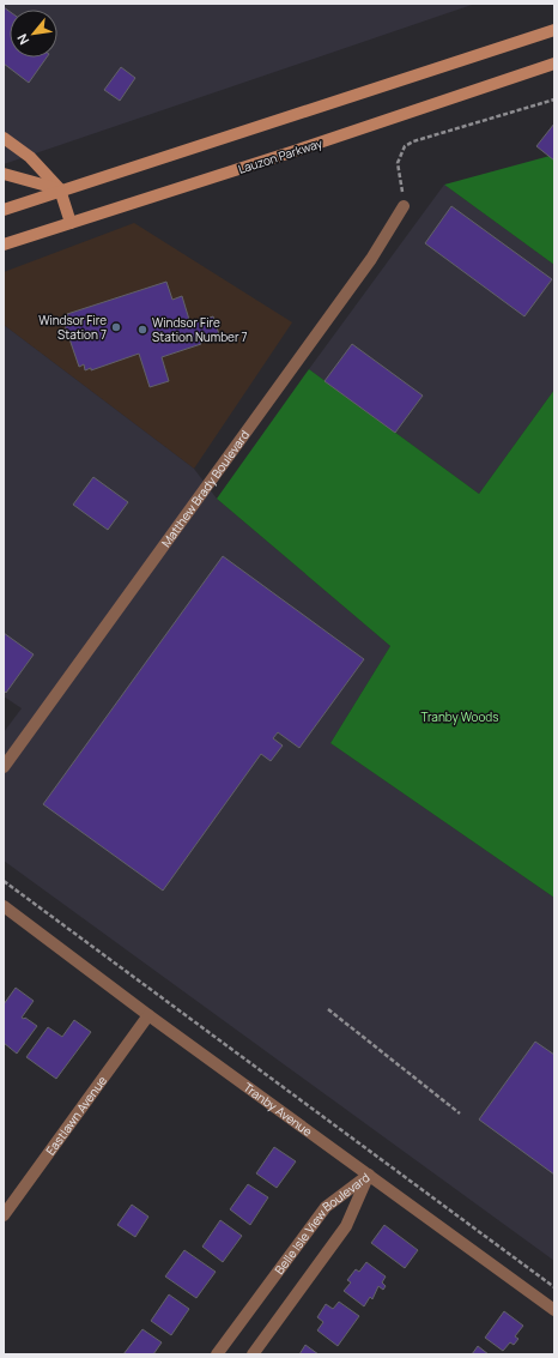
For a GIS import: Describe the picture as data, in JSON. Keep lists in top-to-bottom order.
{
  "streets": {
    "main road": ["Lauzon Parkway"],
    "street": [
      "Matthew Brady Boulevard",
      "Tranby Avenue",
      "Eastlawn Avenue",
      "Belle Isle View Boulevard"
    ]
  },
  "crossings": [
    ["Tranby Avenue", "Eastlawn Avenue"],
    ["Tranby Avenue", "Belle Isle View Boulevard"]
  ],
  "parks": ["Tranby Woods"],
  "places": ["Windsor Fire Station 7", "Windsor Fire Station Number 7"],
  "north": "bottom left"
}
